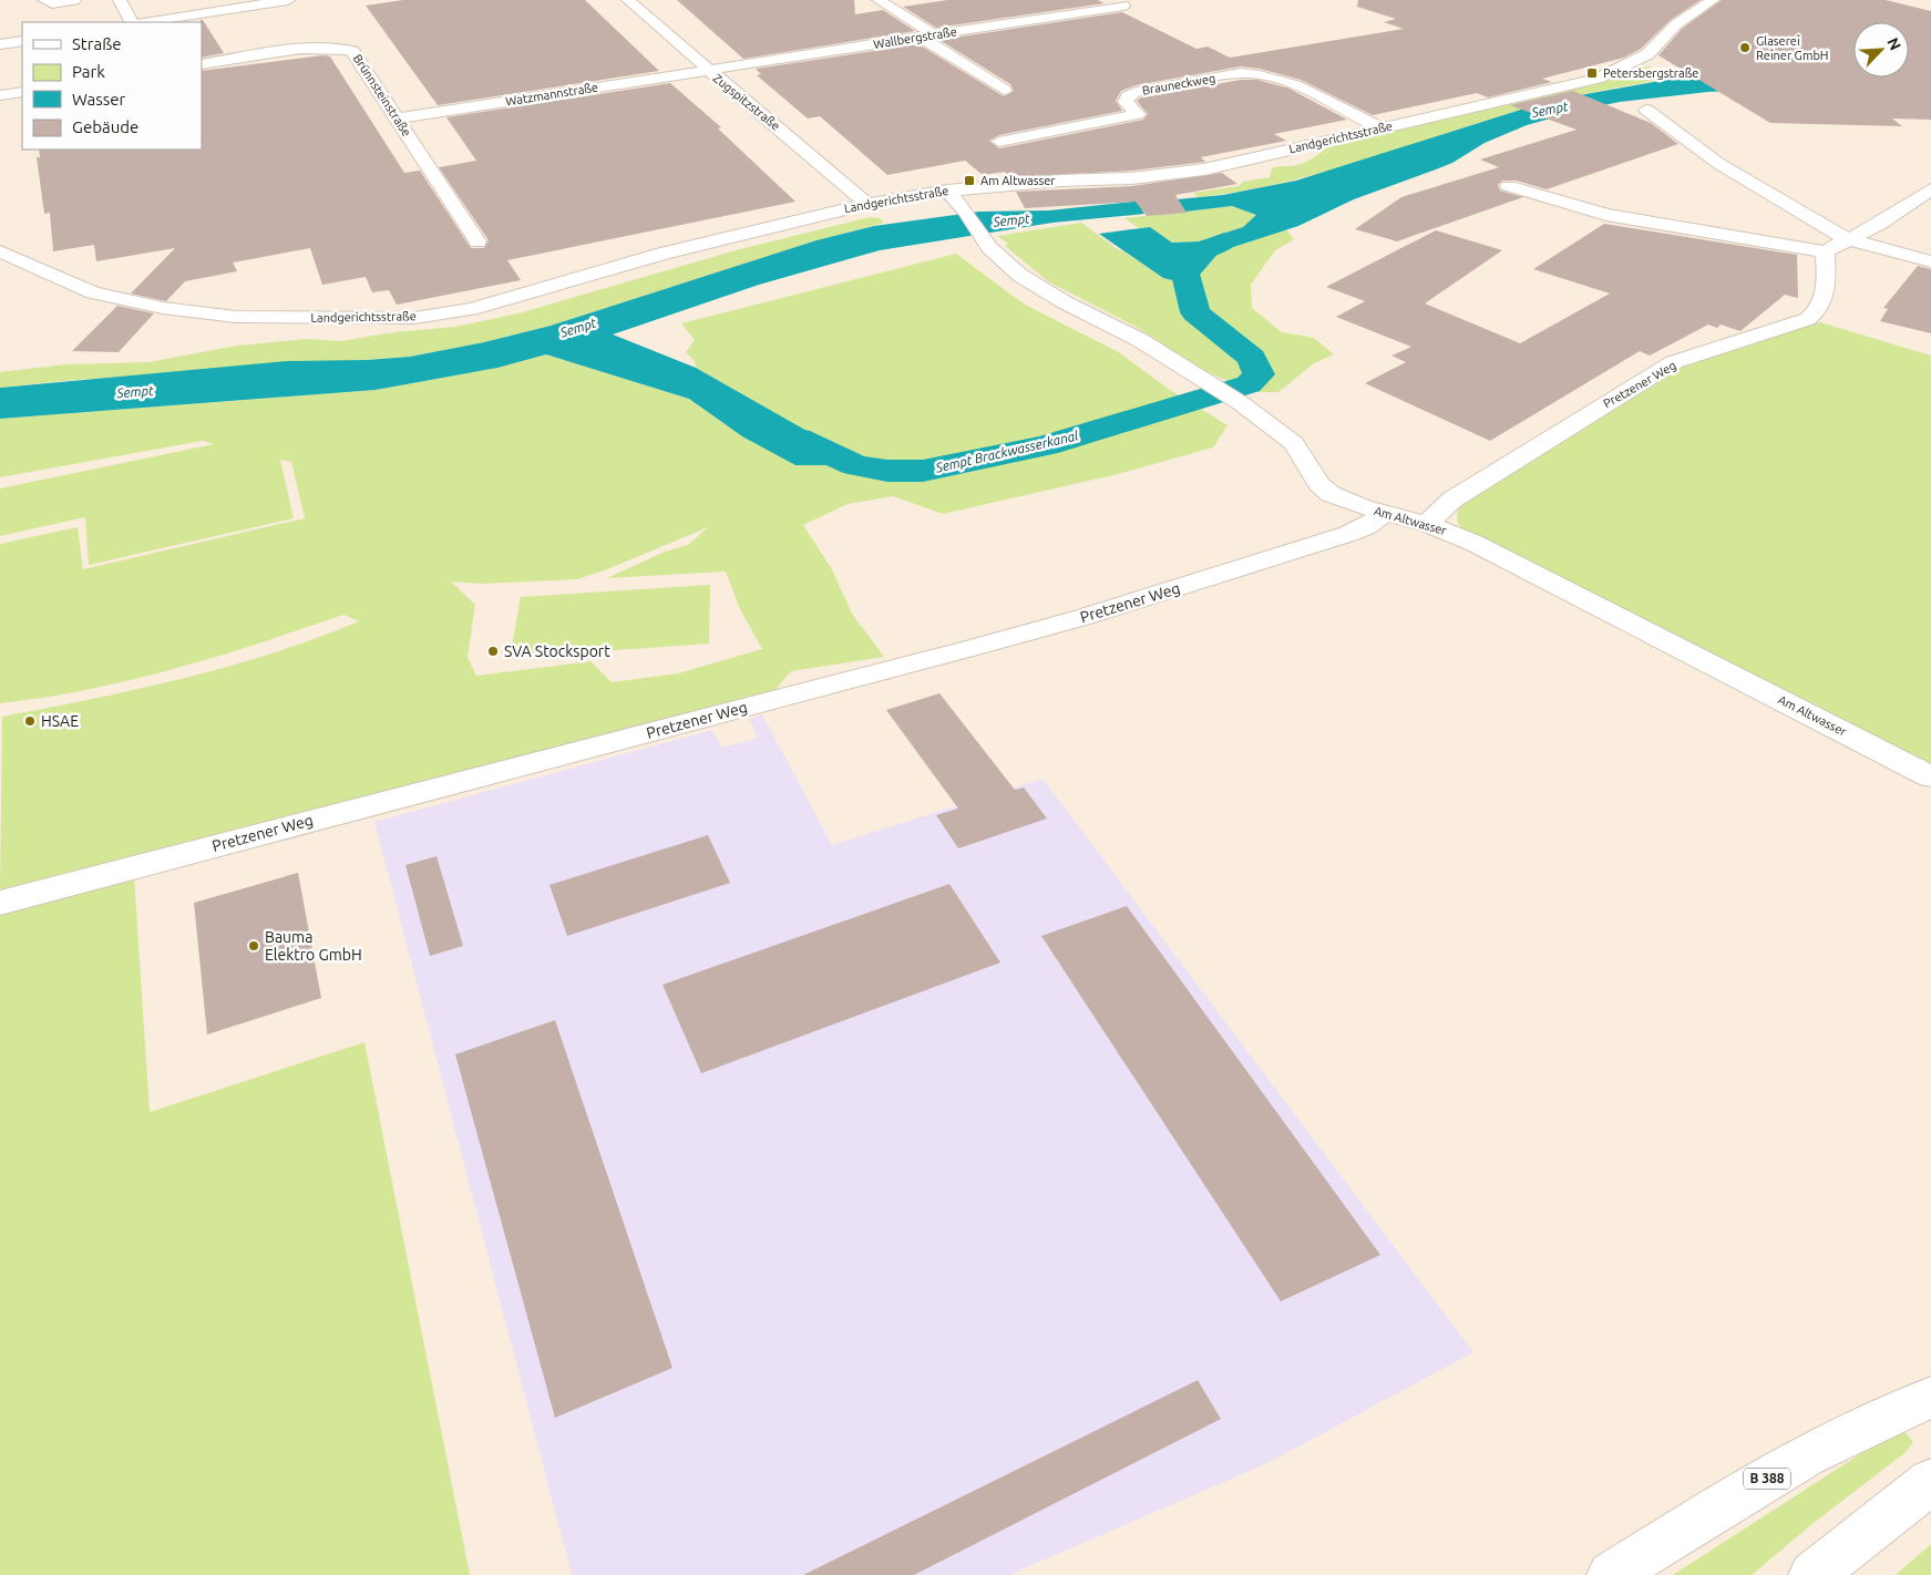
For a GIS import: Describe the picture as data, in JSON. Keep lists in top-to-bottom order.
{
  "streets": {
    "street": [
      "Wallbergstraße",
      "Brauneckweg",
      "Watzmannstraße",
      "Brünnsteinstraße",
      "Zugspitzstraße",
      "Landgerichtsstraße",
      "Pretzener Weg",
      "Am Altwasser",
      "B 388"
    ]
  },
  "crossings": [
    ["Wallbergstraße", "Watzmannstraße"],
    ["Wallbergstraße", "Zugspitzstraße"],
    ["Brauneckweg", "Landgerichtsstraße"],
    ["Watzmannstraße", "Brünnsteinstraße"],
    ["Watzmannstraße", "Zugspitzstraße"],
    ["Zugspitzstraße", "Landgerichtsstraße"],
    ["Landgerichtsstraße", "Am Altwasser"],
    ["Pretzener Weg", "Am Altwasser"]
  ],
  "water": ["Sempt", "Sempt Brackwasserkanal"],
  "places": {
    "other": [
      "Glaserei Reiner GmbH",
      "SVA Stocksport",
      "HSAE",
      "Bauma Elektro GmbH"
    ],
    "transit": ["Petersbergstraße", "Am Altwasser"]
  },
  "legend": [
    "Straße",
    "Park",
    "Wasser",
    "Gebäude"
  ],
  "north": "top right"
}
